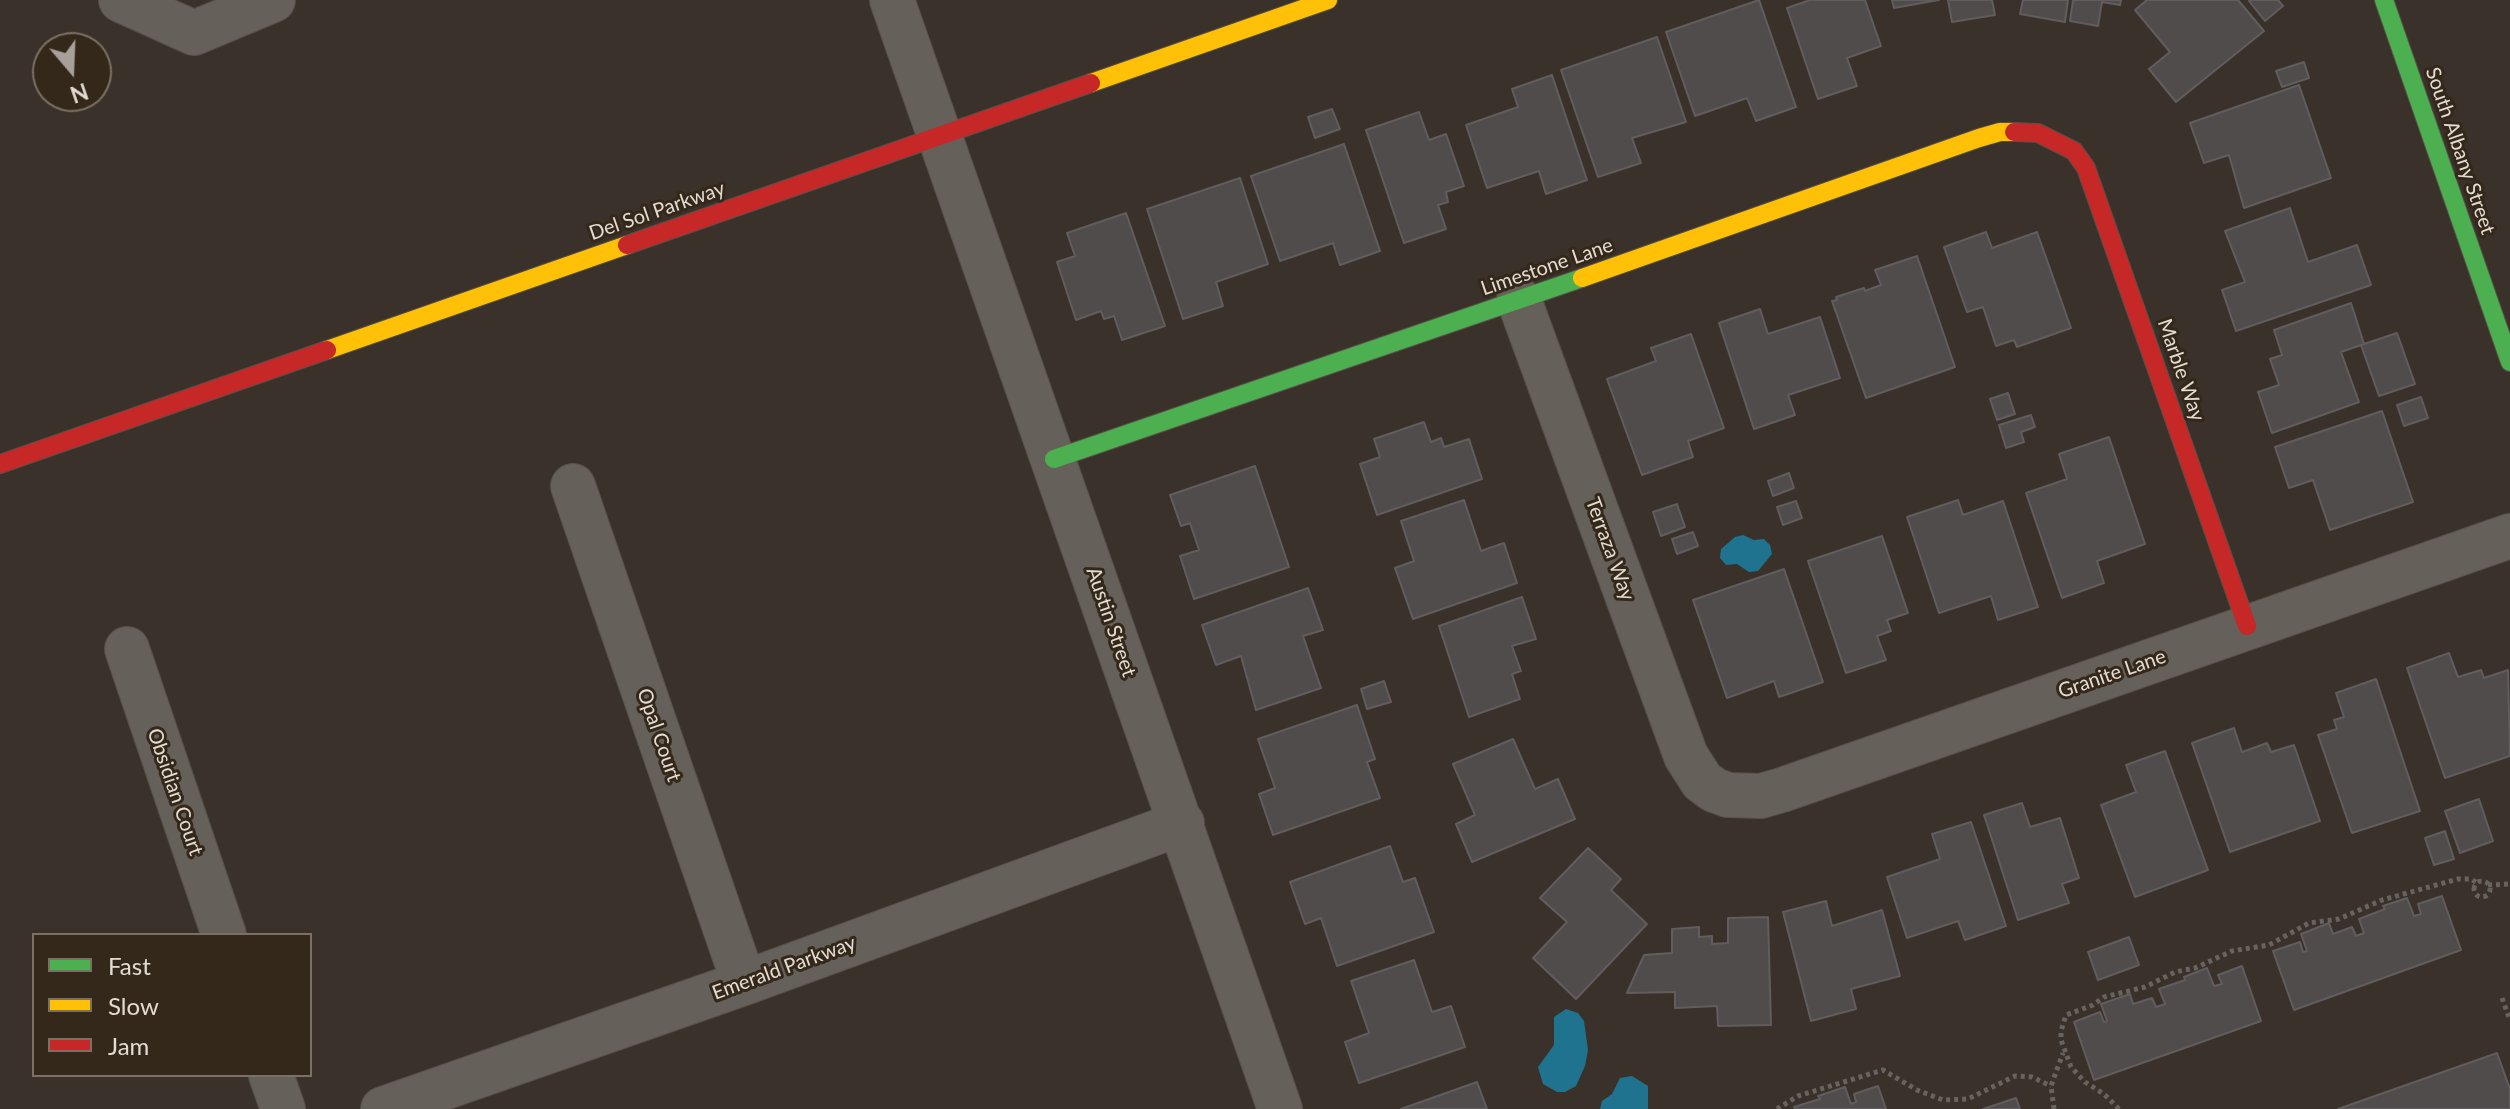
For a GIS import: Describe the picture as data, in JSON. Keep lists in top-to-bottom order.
{
  "streets": {
    "street": [
      "South Albany Street",
      "Del Sol Parkway",
      "Limestone Lane",
      "Marble Way",
      "Terraza Way",
      "Austin Street",
      "Granite Lane",
      "Opal Court",
      "Obsidian Court",
      "Emerald Parkway"
    ]
  },
  "crossings": [
    ["Del Sol Parkway", "Austin Street"],
    ["Limestone Lane", "Marble Way"],
    ["Limestone Lane", "Terraza Way"],
    ["Limestone Lane", "Austin Street"],
    ["Marble Way", "Granite Lane"],
    ["Terraza Way", "Granite Lane"],
    ["Austin Street", "Emerald Parkway"],
    ["Opal Court", "Emerald Parkway"]
  ],
  "legend": ["Fast", "Slow", "Jam"],
  "north": "bottom"
}
